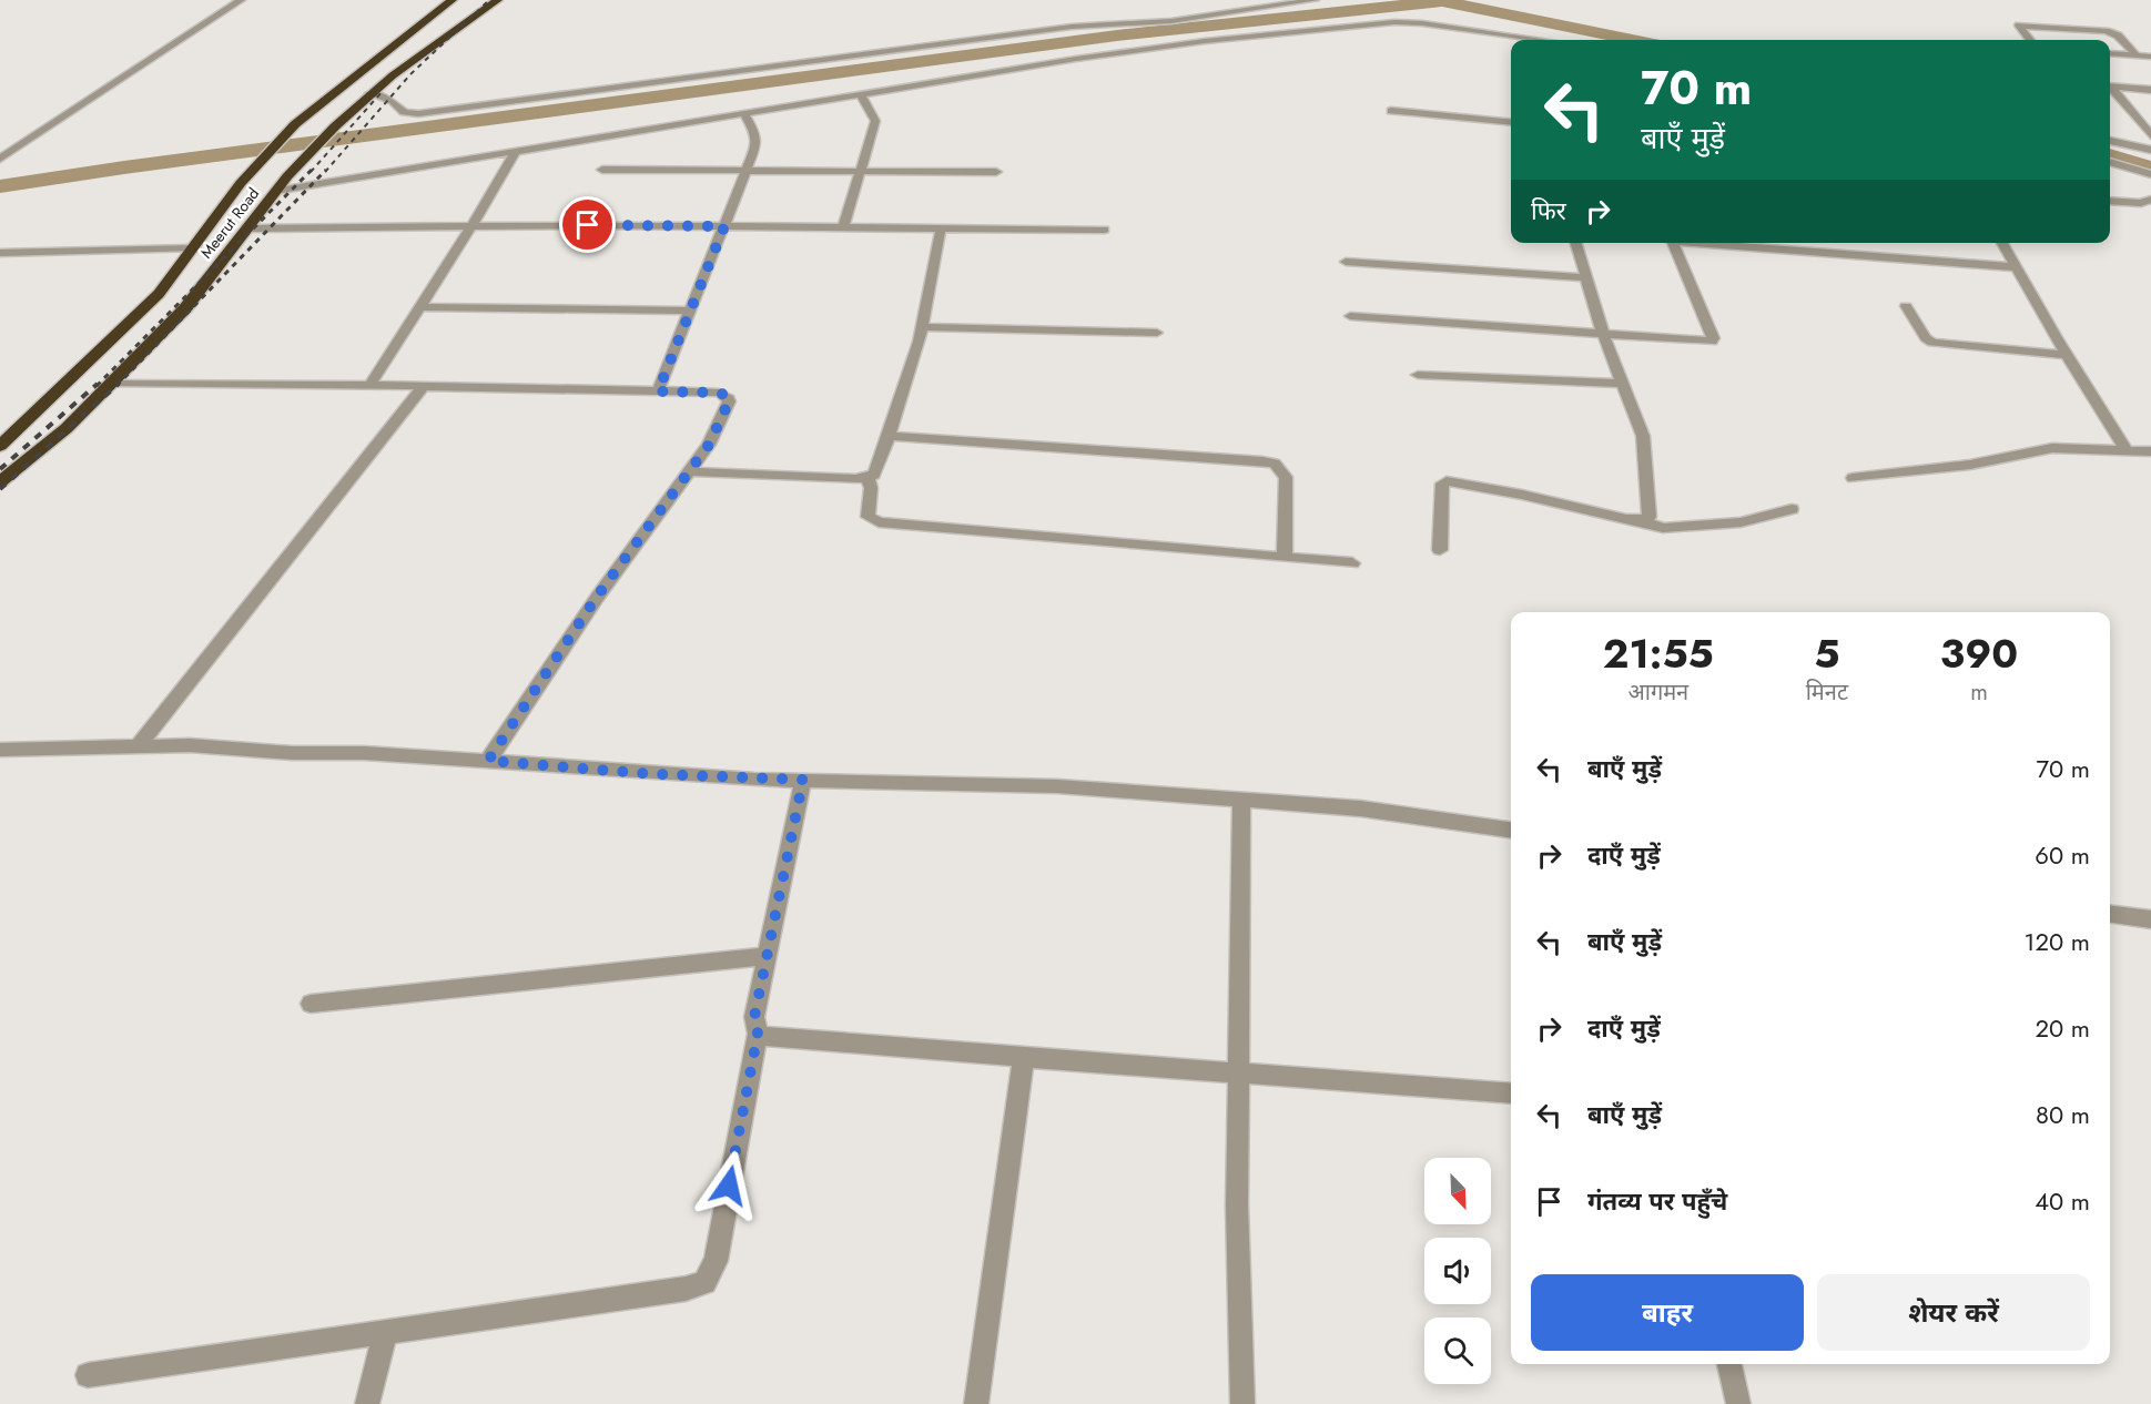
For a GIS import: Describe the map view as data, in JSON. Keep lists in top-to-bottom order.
{
  "streets": {
    "highway": ["Meerut Road"]
  },
  "north": "bottom right",
  "page": {
    "turn": ["70 m", "बाएँ मुड़ें"],
    "then": "फिर",
    "eta": [
      "21:55",
      "आगमन",
      "5",
      "मिनट",
      "390",
      "m"
    ],
    "list": [
      {
        "name": "बाएँ मुड़ें",
        "value": "70 m"
      },
      {
        "name": "दाएँ मुड़ें",
        "value": "60 m"
      },
      {
        "name": "बाएँ मुड़ें",
        "value": "120 m"
      },
      {
        "name": "दाएँ मुड़ें",
        "value": "20 m"
      },
      {
        "name": "बाएँ मुड़ें",
        "value": "80 m"
      },
      {
        "name": "गंतव्य पर पहुँचे",
        "value": "40 m"
      }
    ],
    "buttons": ["बाहर", "शेयर करें"]
  }
}
